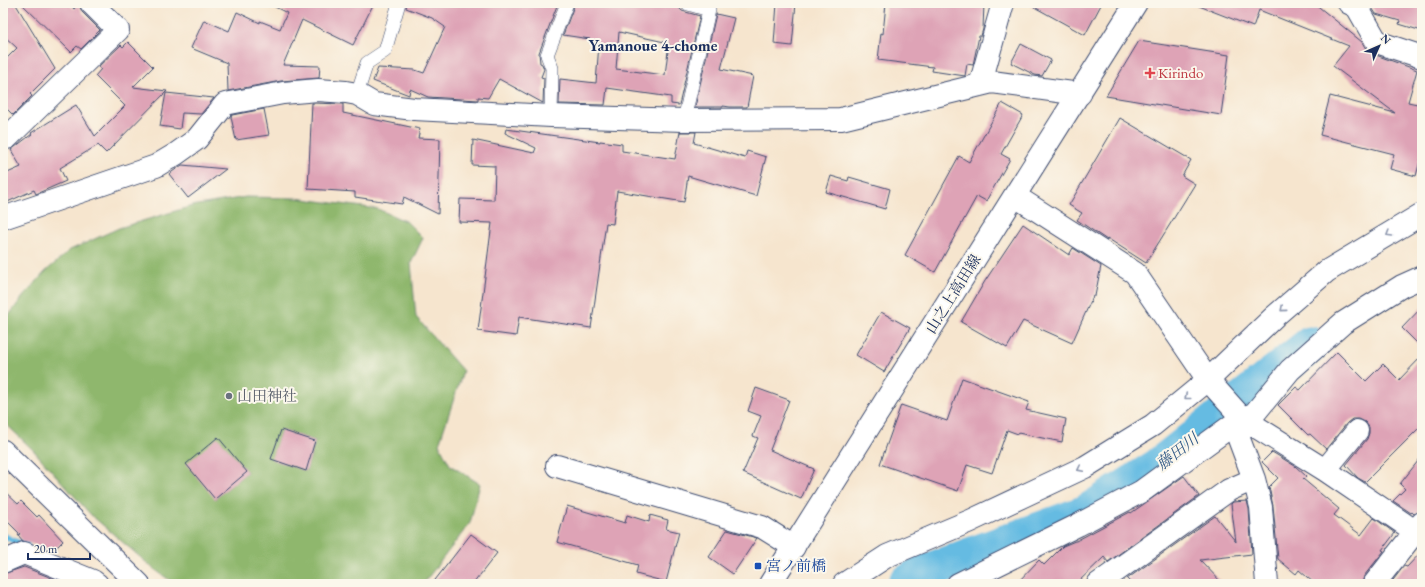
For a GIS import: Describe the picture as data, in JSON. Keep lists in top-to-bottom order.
{
  "streets": {
    "street": ["山之上高田線"]
  },
  "districts": ["Yamanoue 4-chome"],
  "water": ["藤田川"],
  "places": {
    "health": ["Kirindo"],
    "other": ["山田神社"],
    "transit": ["宮ノ前橋"]
  },
  "scale_bar": "20 m",
  "north": "top right"
}
